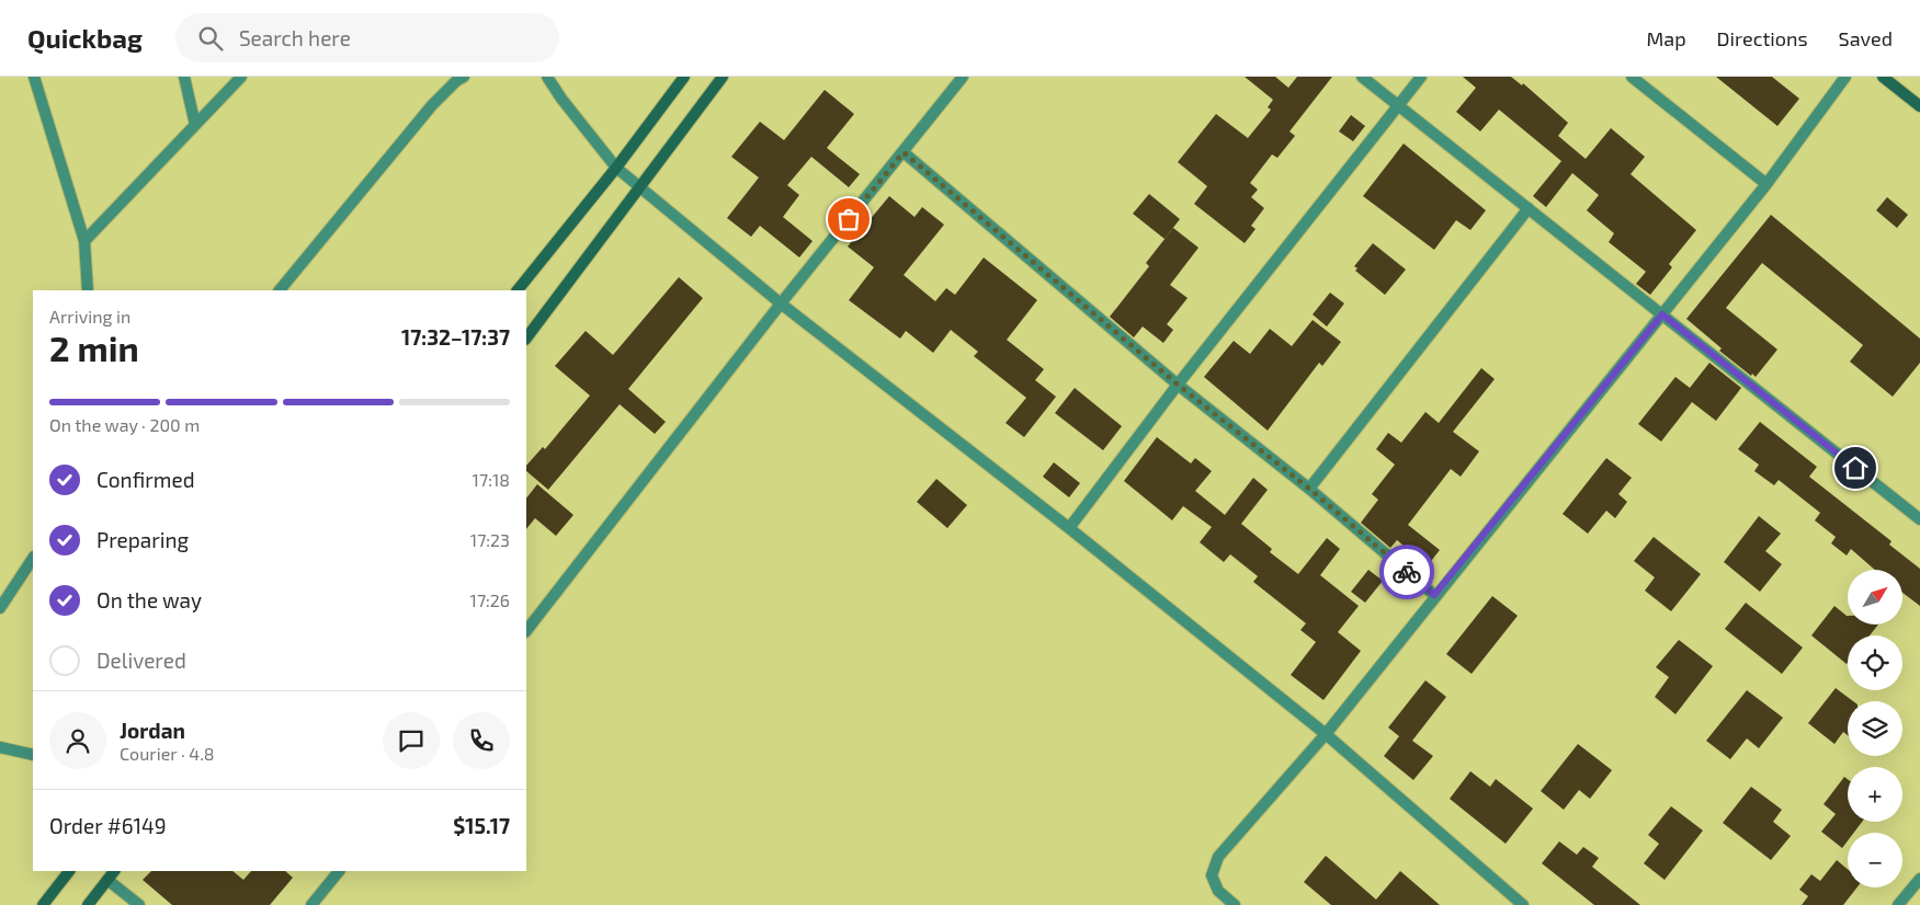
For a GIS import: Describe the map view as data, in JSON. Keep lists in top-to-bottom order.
{
  "north": "top right",
  "page": {
    "header": "Quickbag",
    "search": "Search here",
    "nav": ["Map", "Directions", "Saved"],
    "heading": ["2 min", "Arriving in", "17:32–17:37"],
    "panel": [
      "Jordan",
      "Courier · 4.8",
      "Order #6149",
      "$15.17"
    ],
    "bar": "On the way · 200 m",
    "list": [
      ["Confirmed", "17:18"],
      ["Preparing", "17:23"],
      ["On the way", "17:26"],
      "Delivered"
    ],
    "map_buttons": ["+", "−"]
  }
}
